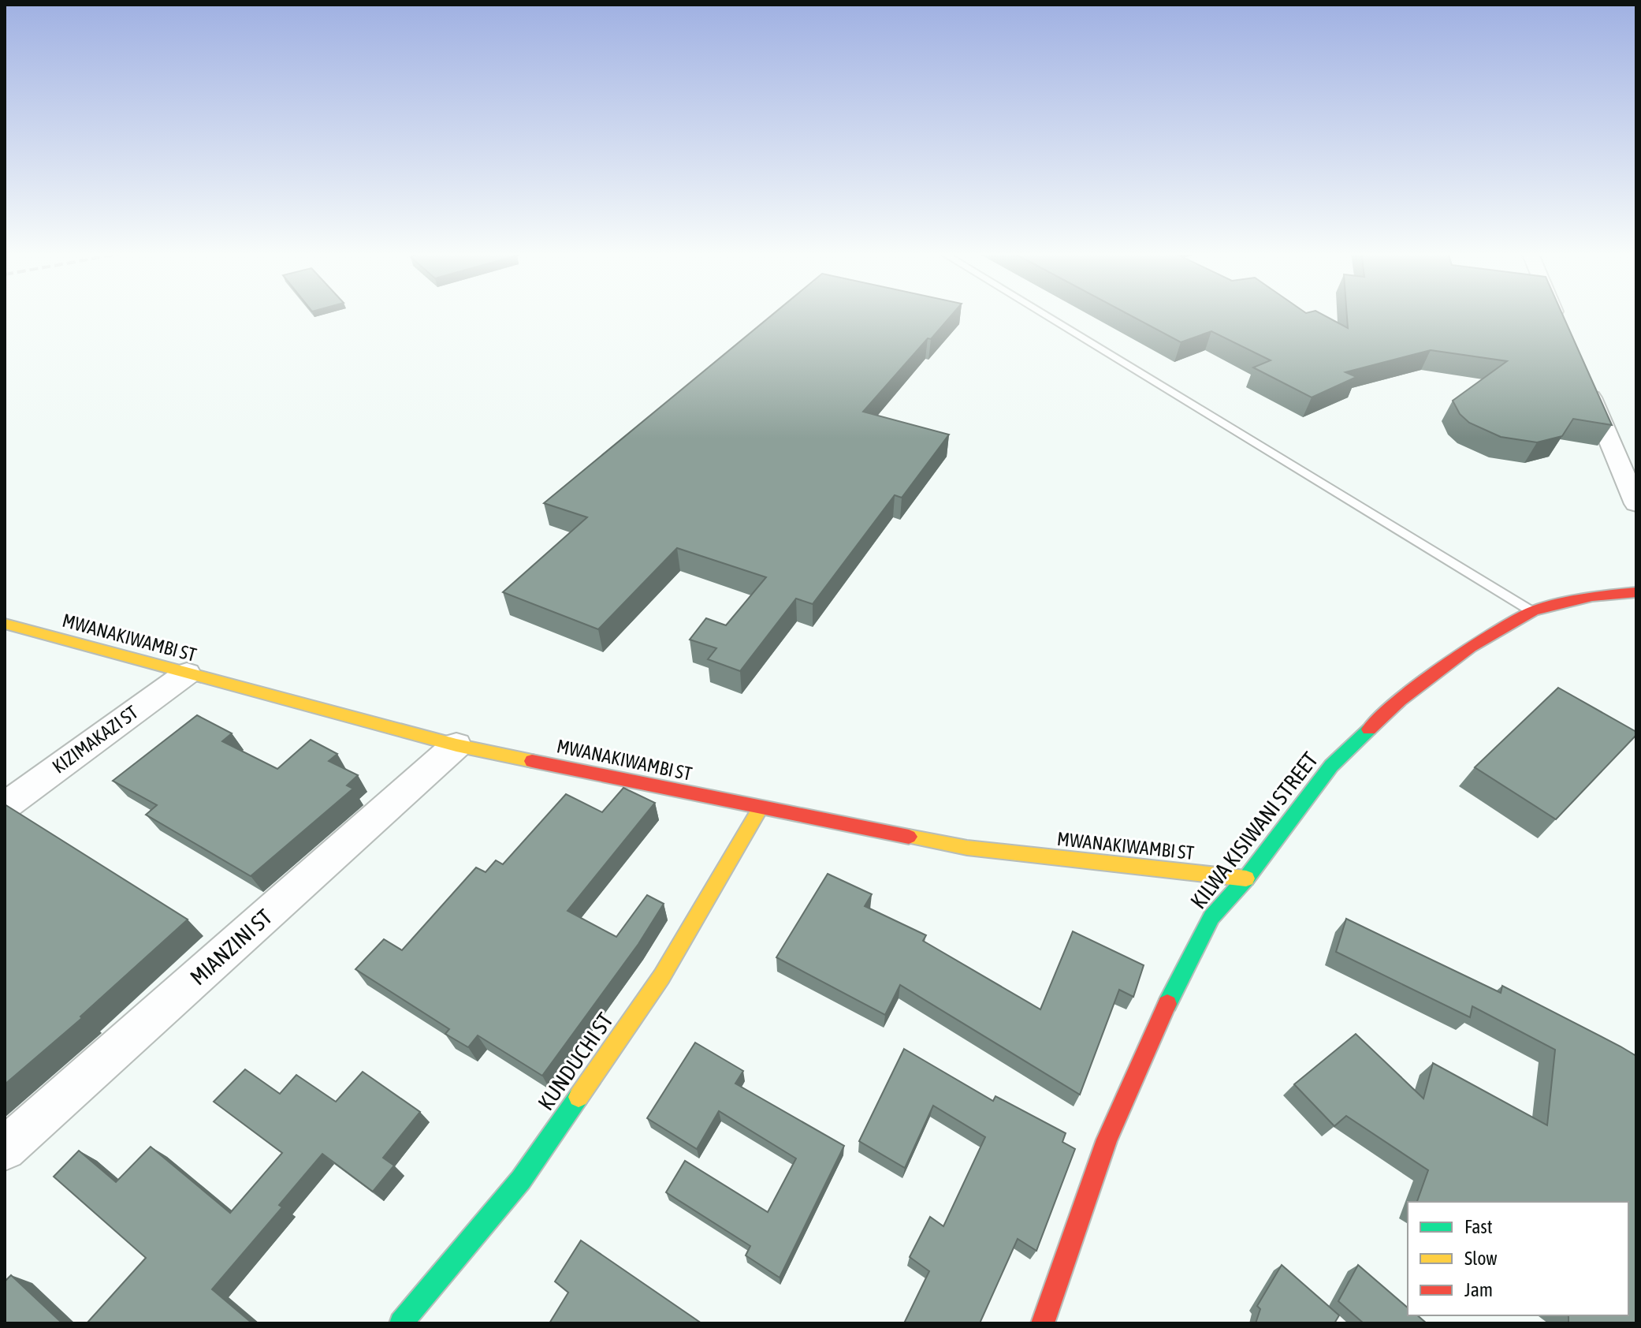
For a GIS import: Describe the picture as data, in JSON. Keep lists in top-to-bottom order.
{
  "streets": {
    "street": [
      "MWANAKIWAMBI ST",
      "KIZIMAKAZI ST",
      "KILWA KISIWANI STREET",
      "MIANZINI ST",
      "KUNDUCHI ST"
    ]
  },
  "crossings": [
    ["MWANAKIWAMBI ST", "KIZIMAKAZI ST"],
    ["MWANAKIWAMBI ST", "KILWA KISIWANI STREET"],
    ["MWANAKIWAMBI ST", "MIANZINI ST"],
    ["MWANAKIWAMBI ST", "KUNDUCHI ST"]
  ],
  "legend": ["Fast", "Slow", "Jam"]
}
